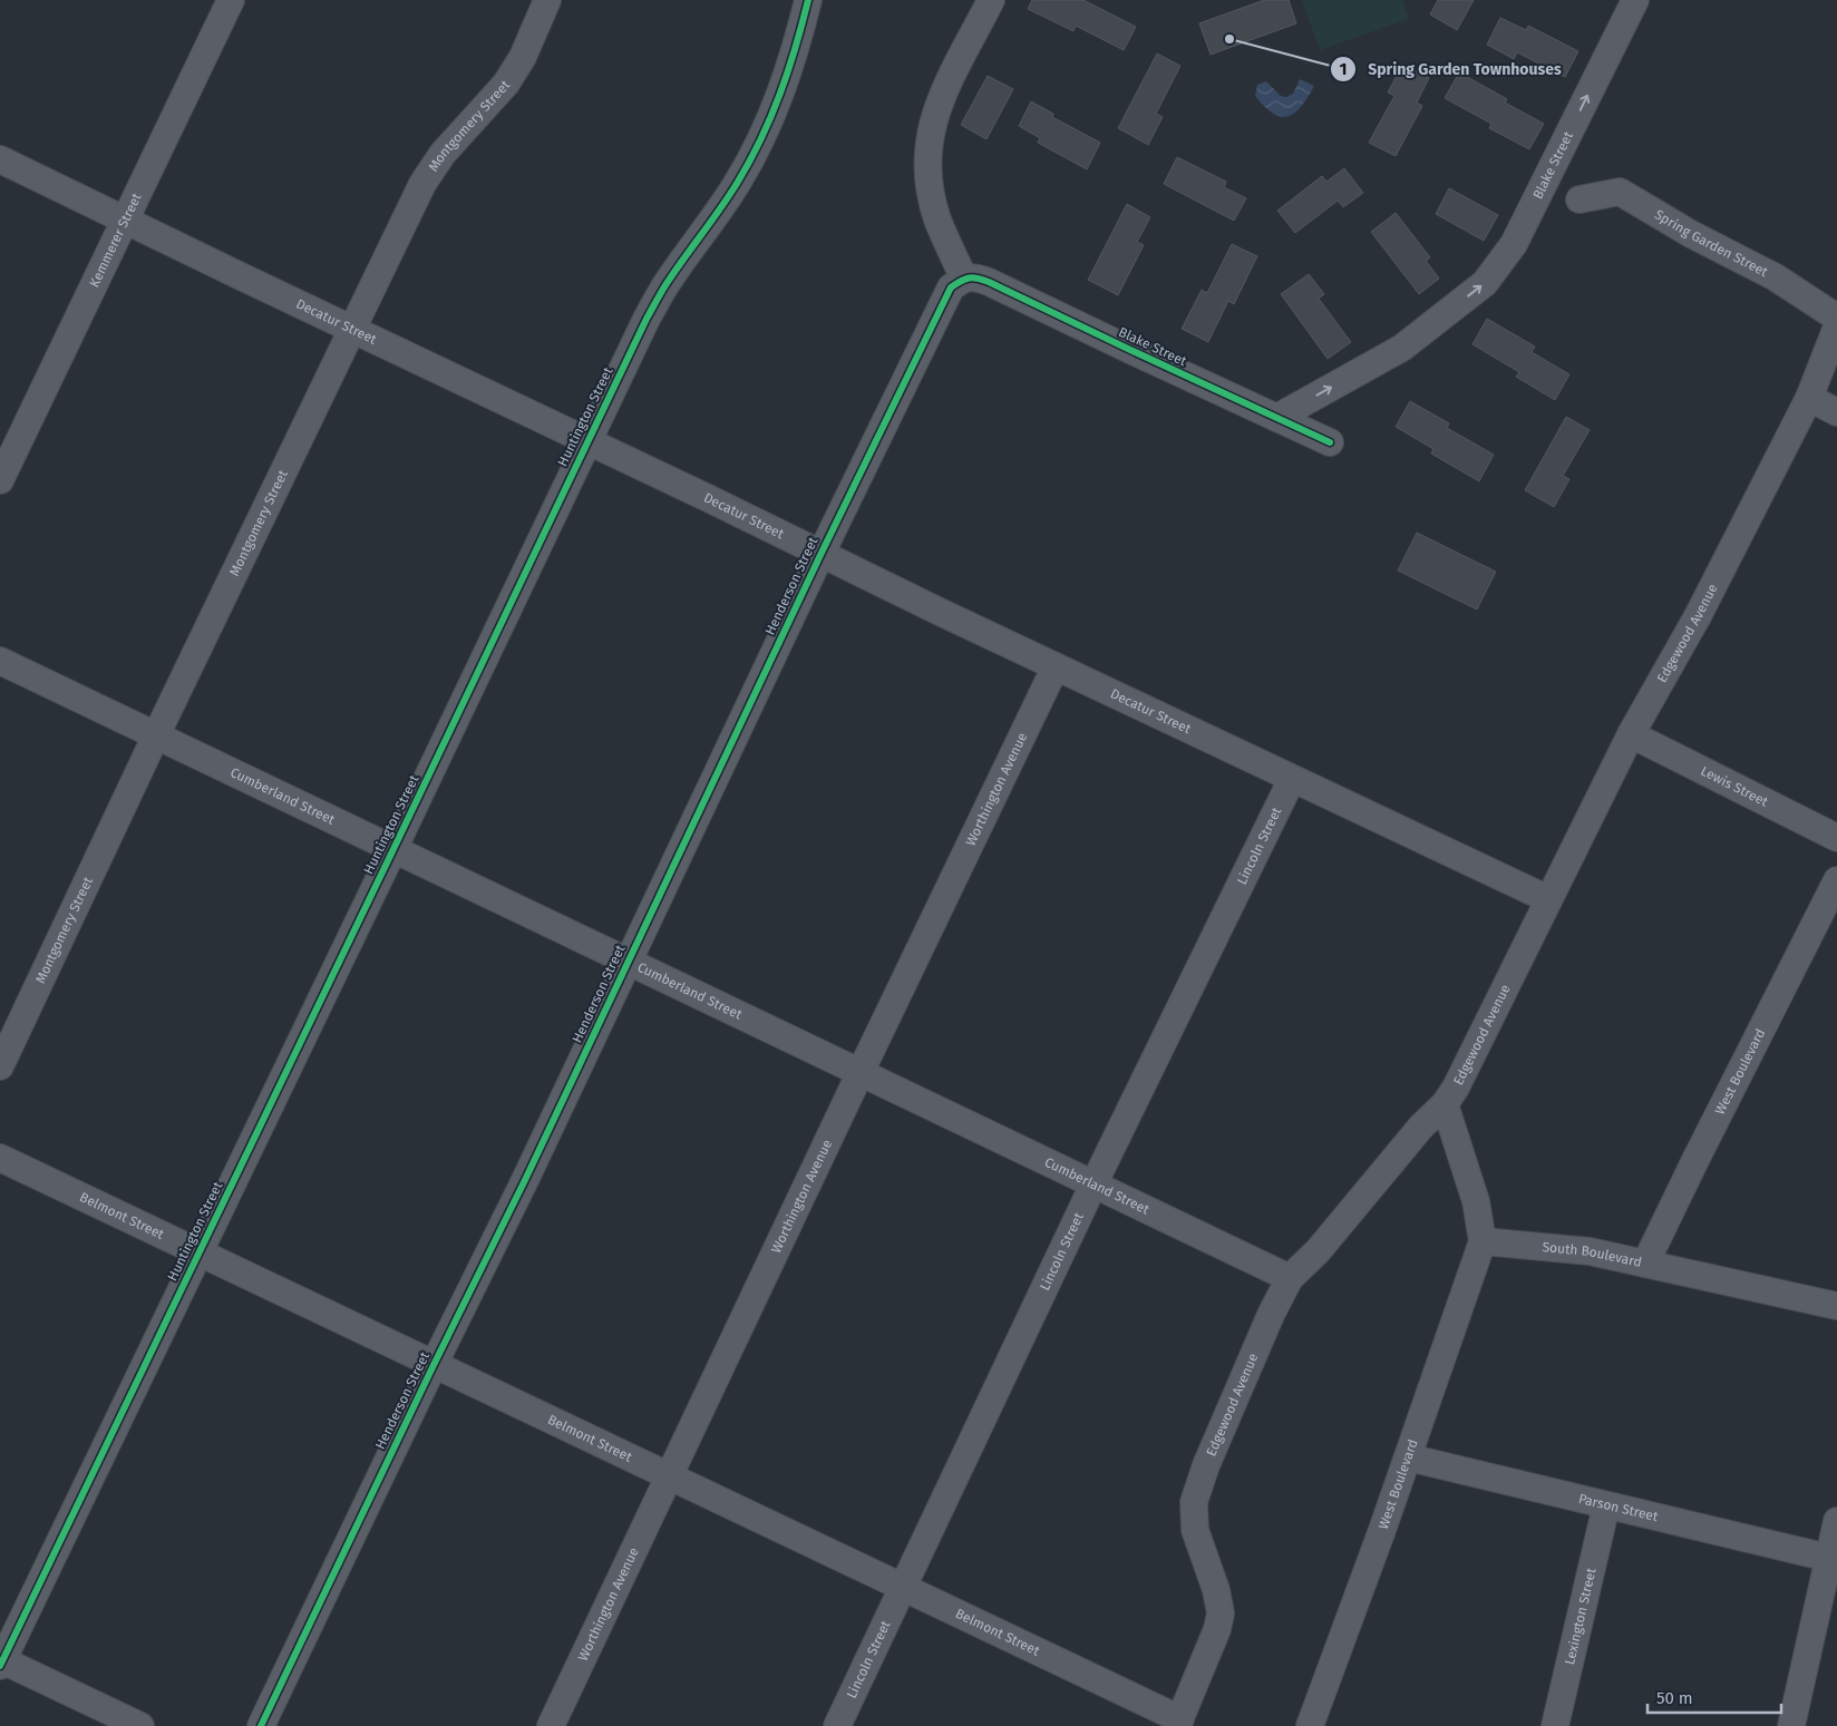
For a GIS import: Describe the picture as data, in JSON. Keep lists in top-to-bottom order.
{
  "streets": {
    "street": [
      "Montgomery Street",
      "Blake Street",
      "Kemmerer Street",
      "Spring Garden Street",
      "Decatur Street",
      "Huntington Street",
      "Henderson Street",
      "Edgewood Avenue",
      "Lewis Street",
      "Worthington Avenue",
      "Cumberland Street",
      "Lincoln Street",
      "West Boulevard",
      "Belmont Street",
      "South Boulevard",
      "Parson Street",
      "Lexington Street"
    ]
  },
  "crossings": [
    ["Montgomery Street", "Decatur Street"],
    ["Montgomery Street", "Cumberland Street"],
    ["Blake Street", "Henderson Street"],
    ["Kemmerer Street", "Decatur Street"],
    ["Decatur Street", "Huntington Street"],
    ["Decatur Street", "Henderson Street"],
    ["Decatur Street", "Edgewood Avenue"],
    ["Decatur Street", "Worthington Avenue"],
    ["Decatur Street", "Lincoln Street"],
    ["Huntington Street", "Cumberland Street"],
    ["Huntington Street", "Belmont Street"],
    ["Henderson Street", "Cumberland Street"],
    ["Henderson Street", "Belmont Street"],
    ["Edgewood Avenue", "Lewis Street"],
    ["Edgewood Avenue", "Cumberland Street"],
    ["Edgewood Avenue", "Belmont Street"],
    ["Worthington Avenue", "Cumberland Street"],
    ["Worthington Avenue", "Belmont Street"],
    ["Cumberland Street", "Lincoln Street"],
    ["Lincoln Street", "Belmont Street"],
    ["West Boulevard", "South Boulevard"],
    ["West Boulevard", "Parson Street"],
    ["Parson Street", "Lexington Street"]
  ],
  "one_way": ["Blake Street"],
  "places": ["Spring Garden Townhouses"],
  "scale_bar": "50 m"
}
